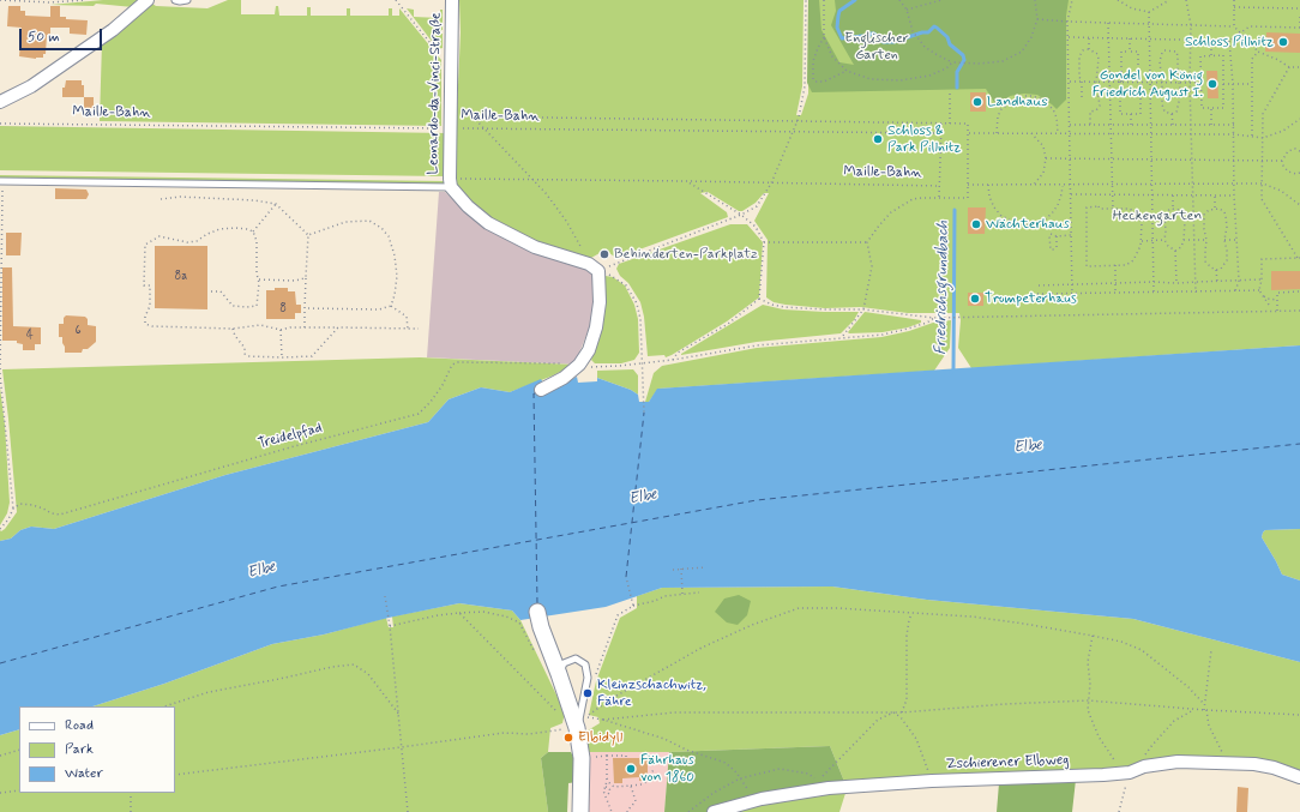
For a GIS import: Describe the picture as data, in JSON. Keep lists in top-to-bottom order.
{
  "streets": {
    "street": ["Leonardo-da-Vinci-Straße", "Zschierener Elbweg"],
    "path": ["Maille-Bahn", "Treidelpfad"]
  },
  "crossings": [
    ["Leonardo-da-Vinci-Straße", "Maille-Bahn"]
  ],
  "water": ["Friedrichsgrundbach", "Elbe"],
  "parks": ["Englischer Garten", "Heckengarten"],
  "places": [
    "Schloss Pillnitz",
    "Gondel von König Friedrich August I.",
    "Landhaus",
    "Schloss & Park Pillnitz",
    "Wächterhaus",
    "Behinderten-Parkplatz",
    "Trompeterhaus",
    "Kleinzschachwitz, Fähre",
    "Elbidyll",
    "Fährhaus von 1860"
  ],
  "house_numbers": [
    "8a",
    "8",
    "6",
    "4"
  ],
  "legend": ["Road", "Park", "Water"],
  "scale_bar": "50 m"
}
